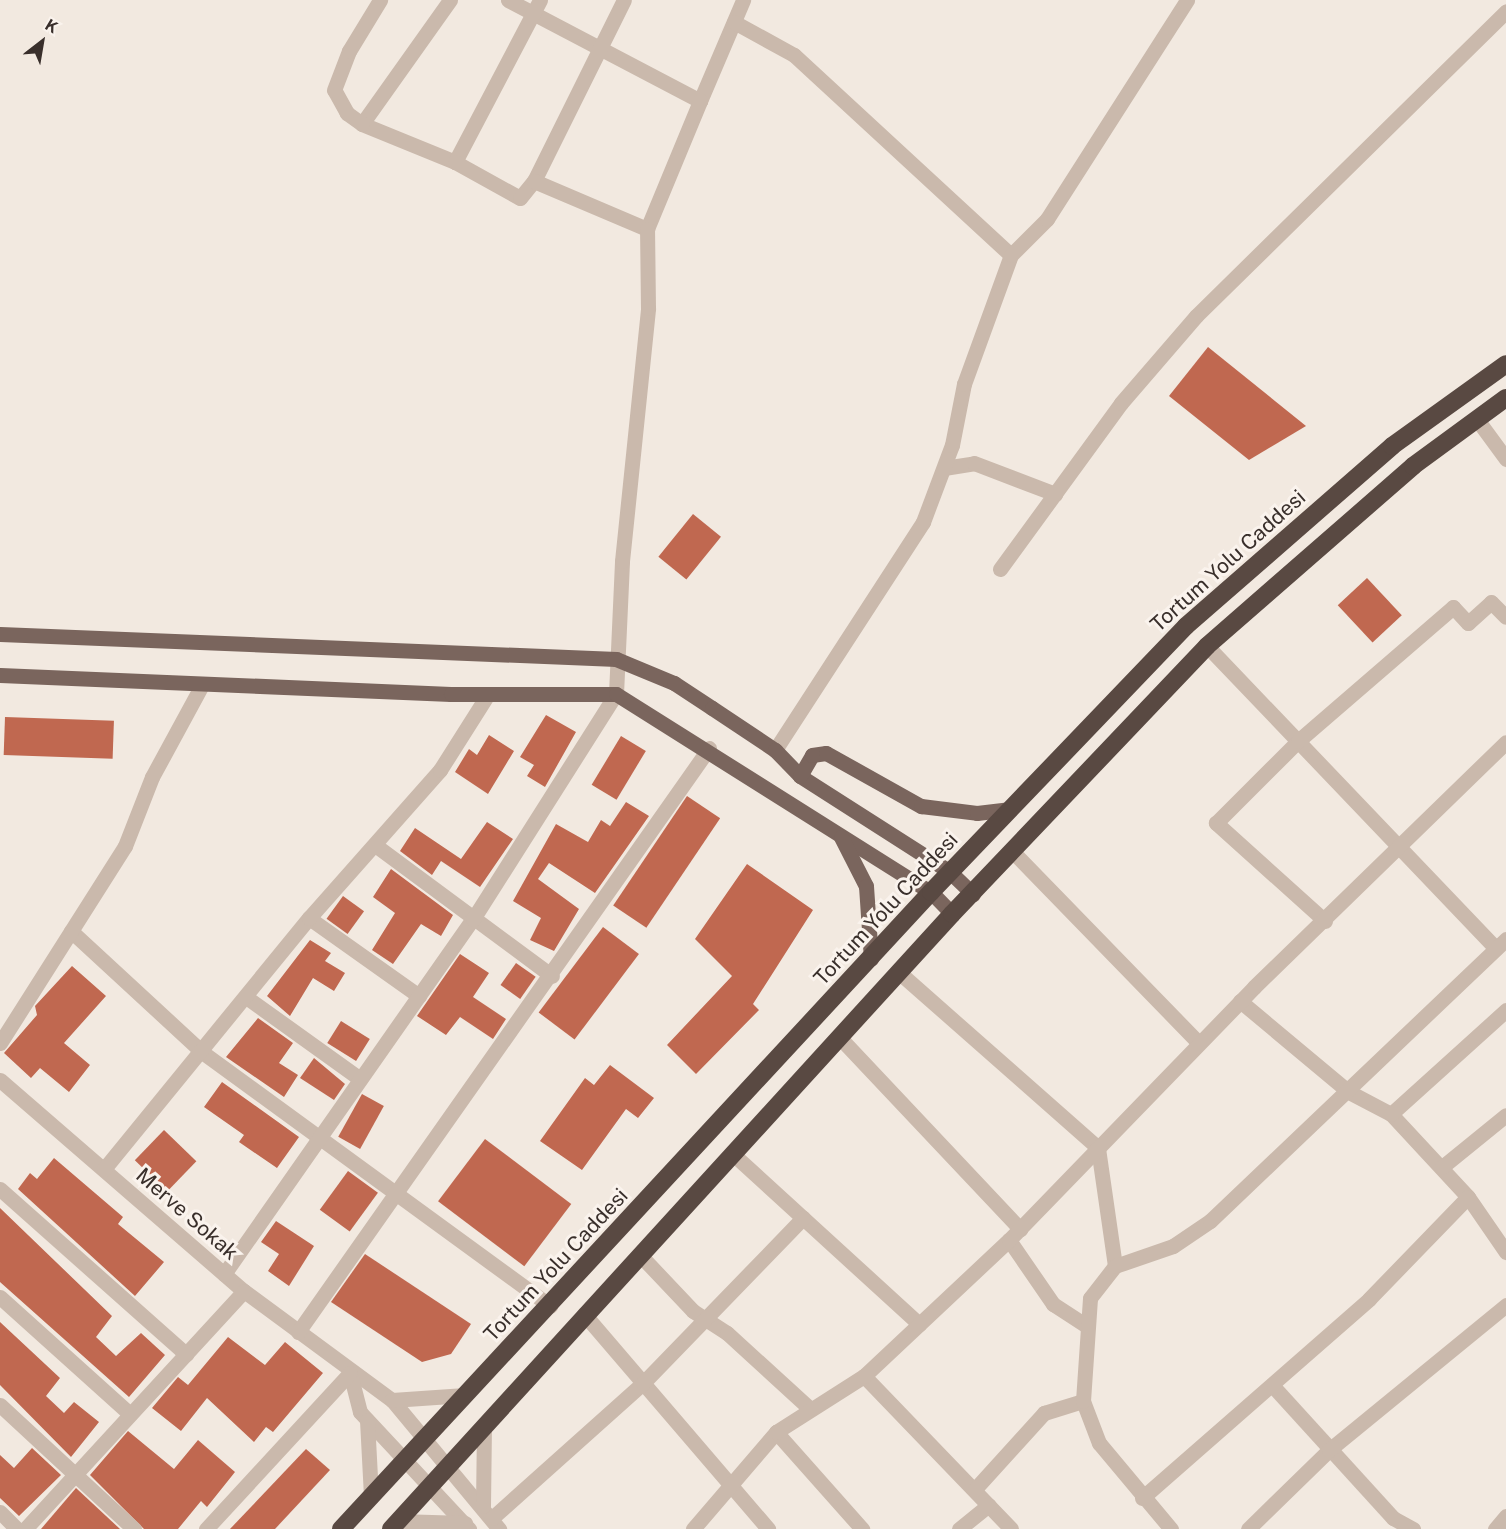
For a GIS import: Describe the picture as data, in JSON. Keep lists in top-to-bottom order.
{
  "streets": {
    "highway": ["Tortum Yolu Caddesi"],
    "street": ["Merve Sokak"]
  },
  "crossings": [
    ["Tortum Yolu Caddesi", "Merve Sokak"]
  ],
  "north": "top right"
}
